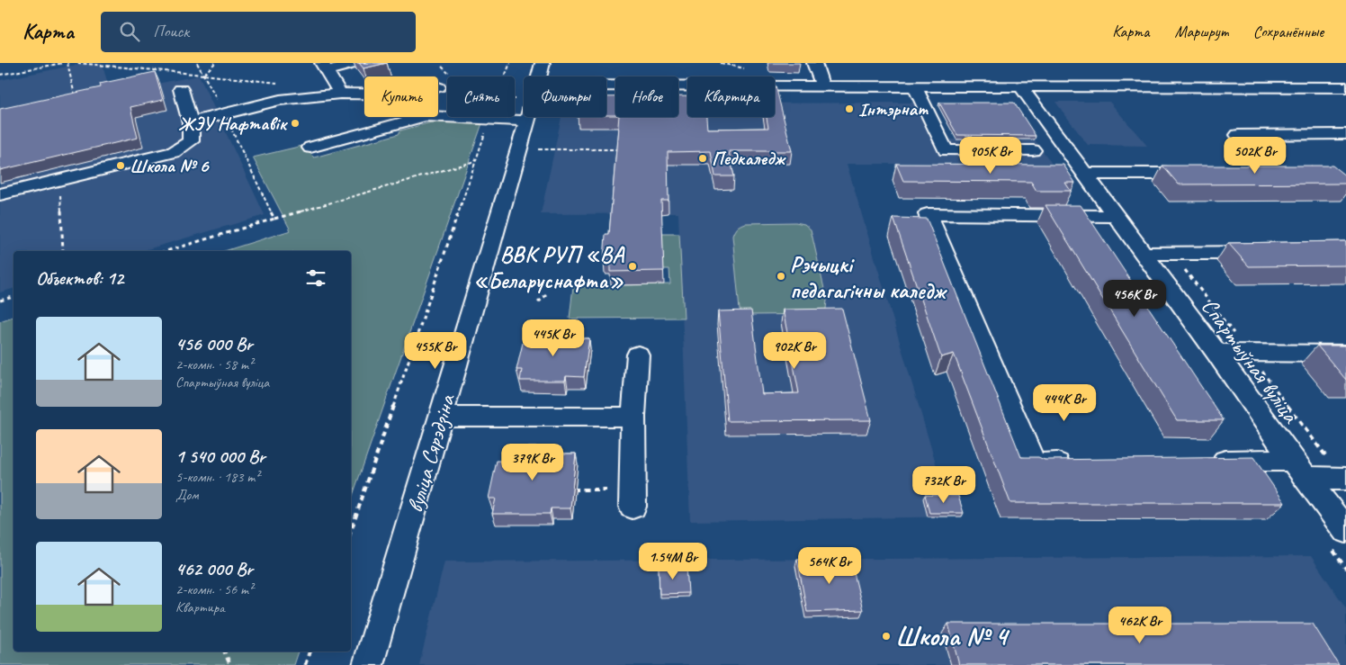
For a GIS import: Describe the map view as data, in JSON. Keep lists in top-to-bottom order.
{
  "streets": {
    "street": ["Спартыўная вуліца", "вуліца Сярэдзіна"]
  },
  "places": [
    "Інтэрнат",
    "ЖЭУ Нафтавік",
    "Педкаледж",
    "Школа № 6",
    "ВВК РУП «ВА «Беларуснафта»",
    "Рэчыцкі педагагічны каледж",
    "Школа № 4"
  ],
  "page": {
    "header": "Карта",
    "search": "Поиск",
    "nav": ["Карта", "Маршрут", "Сохранённые"],
    "chip": [
      "Купить",
      "Снять",
      "Фильтры",
      "Новое",
      "Квартира"
    ],
    "price": [
      "905K Br",
      "502K Br",
      "456K Br",
      "445K Br",
      "455K Br",
      "902K Br",
      "444K Br",
      "379K Br",
      "732K Br",
      "1.54M Br",
      "564K Br",
      "462K Br"
    ],
    "heading": "Объектов: 12",
    "list": [
      {
        "name": "456 000 Br",
        "note": "2-комн. · 58 m² · Спартыўная вуліца"
      },
      {
        "name": "1 540 000 Br",
        "note": "5-комн. · 183 m² · Дом"
      },
      {
        "name": "462 000 Br",
        "note": "2-комн. · 56 m² · Квартира"
      }
    ]
  }
}
